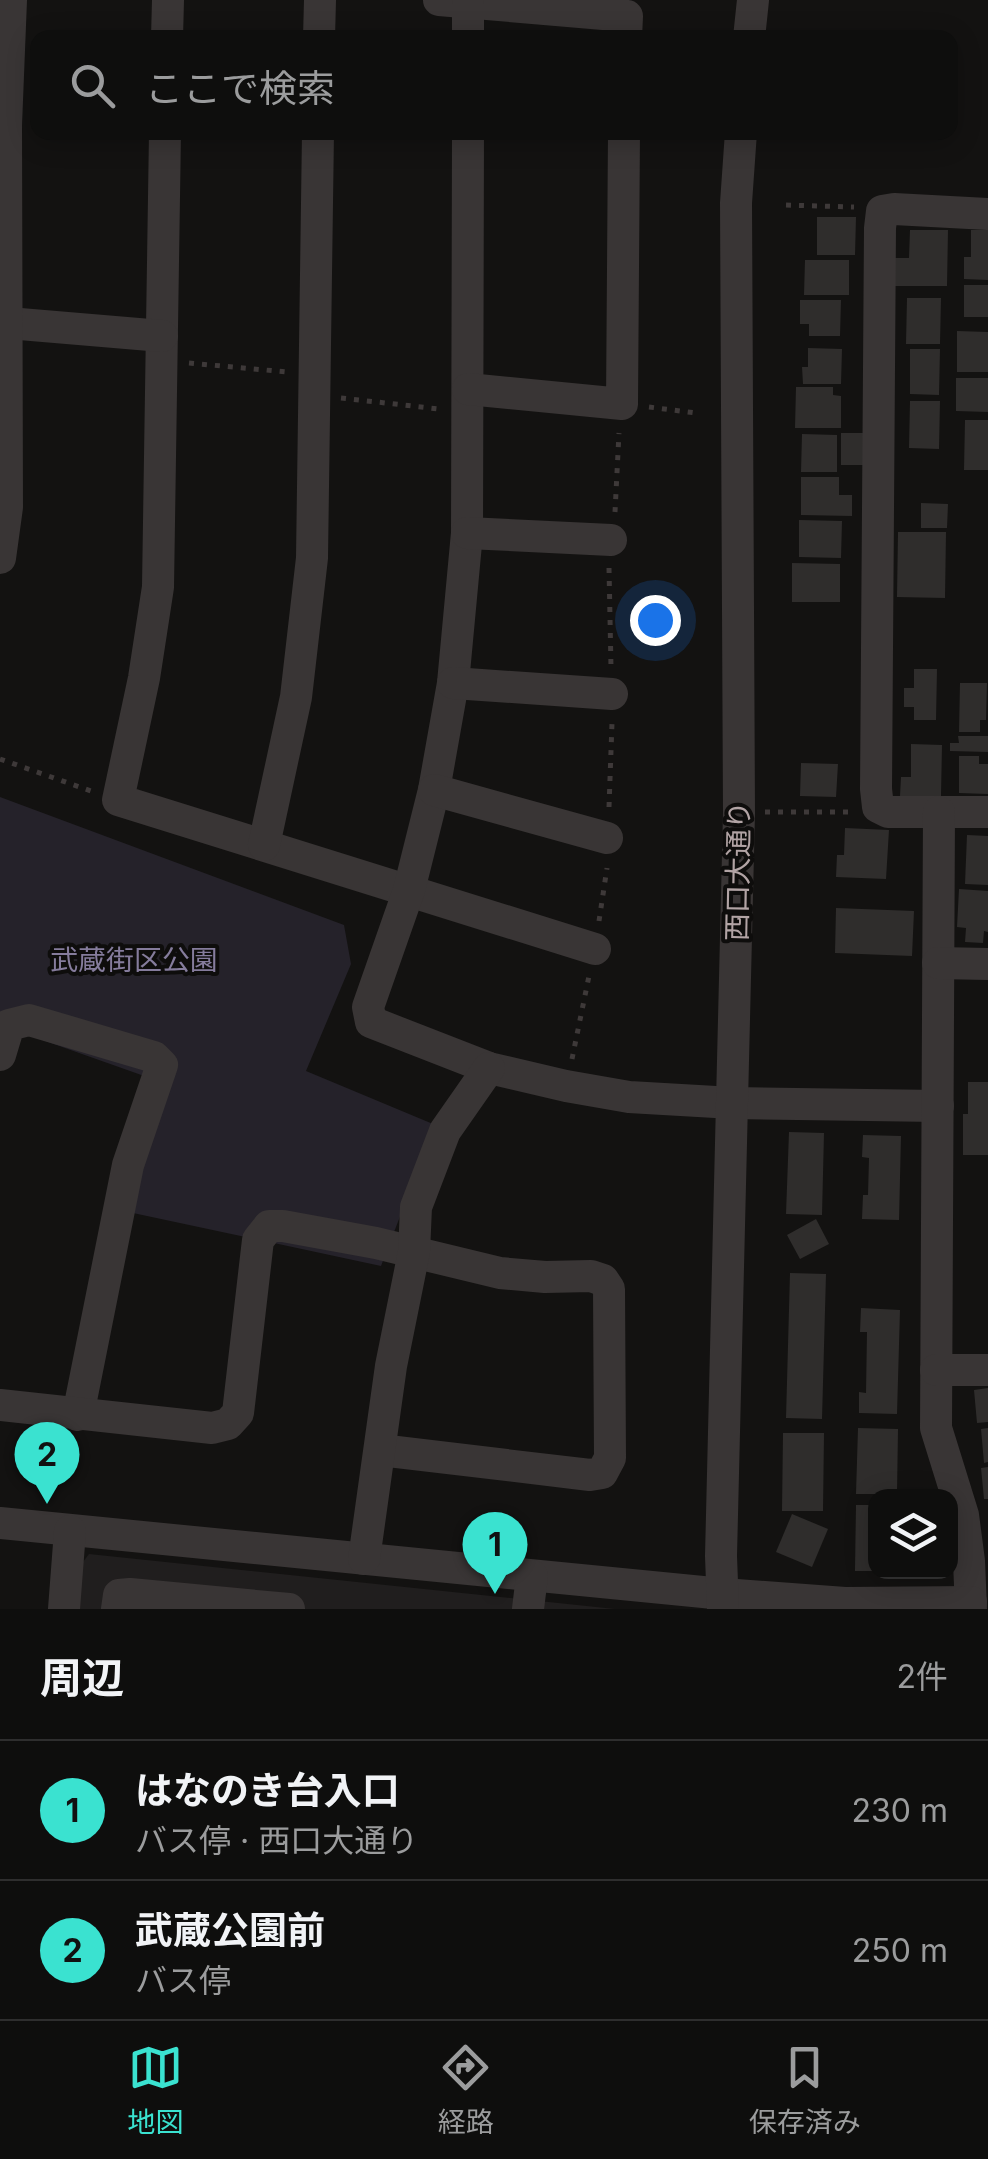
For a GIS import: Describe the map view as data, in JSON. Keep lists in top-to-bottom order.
{
  "streets": {
    "street": ["西口大通り"]
  },
  "parks": ["武蔵街区公園"],
  "page": {
    "search": "ここで検索",
    "pins": ["2", "1"],
    "heading": ["周辺", "2件"],
    "list": [
      {
        "mark": "1",
        "name": "はなのき台入口",
        "note": "バス停 · 西口大通り",
        "value": "230 m"
      },
      {
        "mark": "2",
        "name": "武蔵公園前",
        "note": "バス停",
        "value": "250 m"
      }
    ],
    "nav": ["地図", "経路", "保存済み"]
  }
}
